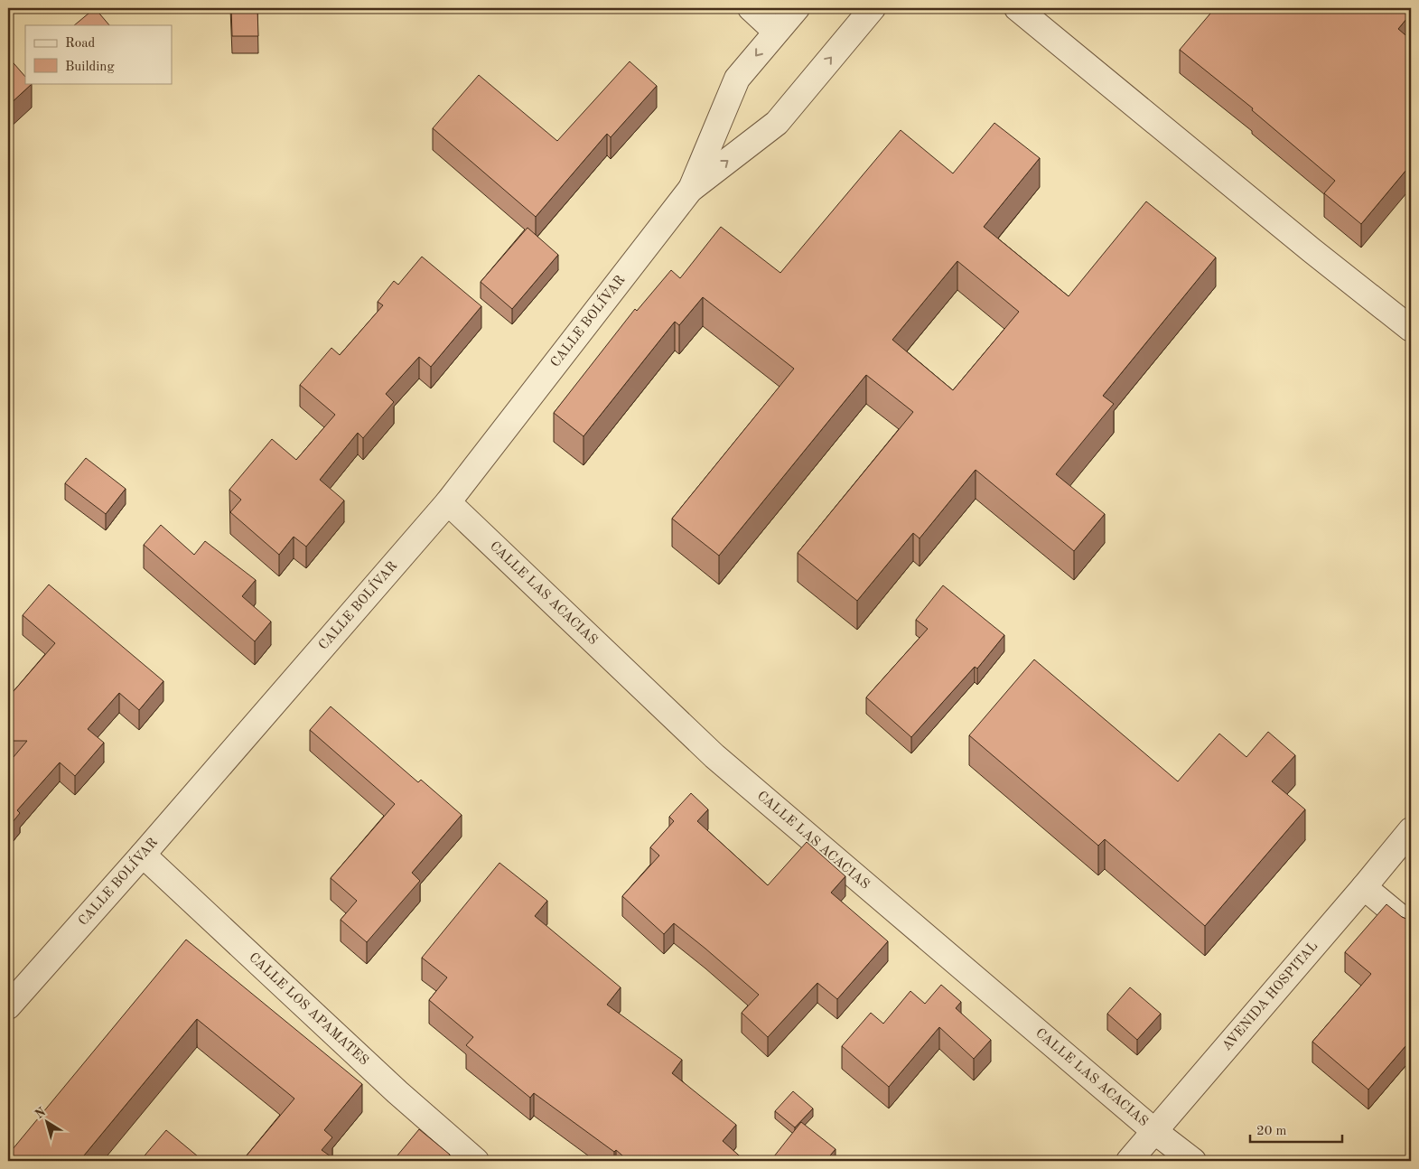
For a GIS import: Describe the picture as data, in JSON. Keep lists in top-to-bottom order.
{
  "streets": {
    "street": [
      "CALLE BOLÍVAR",
      "CALLE LAS ACACIAS",
      "AVENIDA HOSPITAL",
      "CALLE LOS APAMATES"
    ]
  },
  "crossings": [
    ["CALLE BOLÍVAR", "CALLE LAS ACACIAS"],
    ["CALLE BOLÍVAR", "CALLE LOS APAMATES"],
    ["CALLE LAS ACACIAS", "AVENIDA HOSPITAL"]
  ],
  "legend": ["Road", "Building"],
  "scale_bar": "20 m",
  "north": "top left"
}
